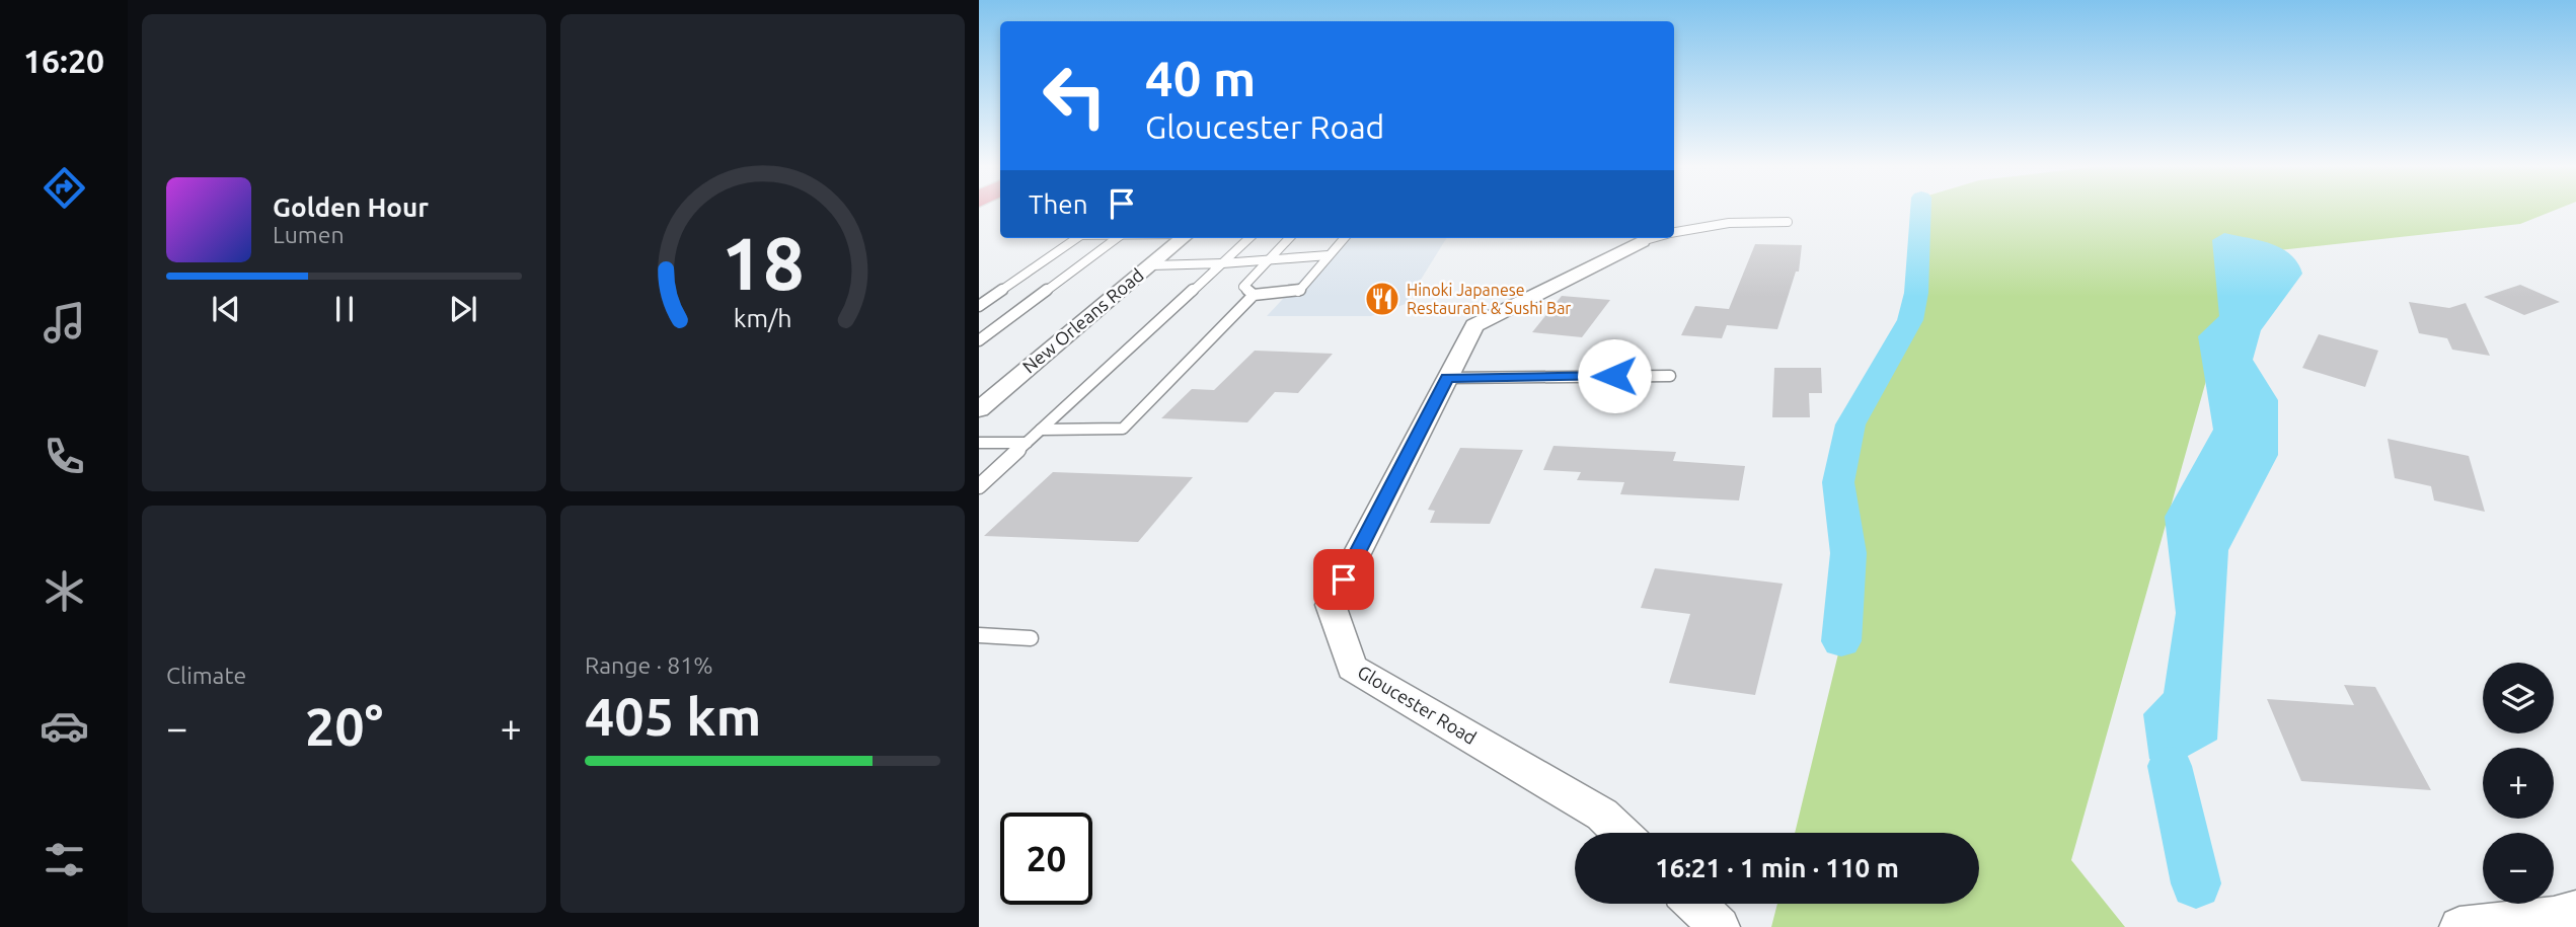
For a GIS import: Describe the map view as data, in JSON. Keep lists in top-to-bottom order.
{
  "streets": {
    "street": ["New Orleans Road", "Gloucester Road"]
  },
  "places": {
    "restaurant": ["Hinoki Japanese Restaurant & Sushi Bar"]
  },
  "page": {
    "tabs": "16:20",
    "turn": ["40 m", "Gloucester Road"],
    "then": "Then",
    "song": ["Golden Hour", "Lumen"],
    "tile": [
      "Climate",
      ["Range · 81%", "405 km"]
    ],
    "map_buttons": ["+", "−"],
    "heat": ["−", "20°", "+"],
    "limit": "20",
    "trip": "16:21 · 1 min · 110 m",
    "gauge": ["18", "km/h"]
  }
}
